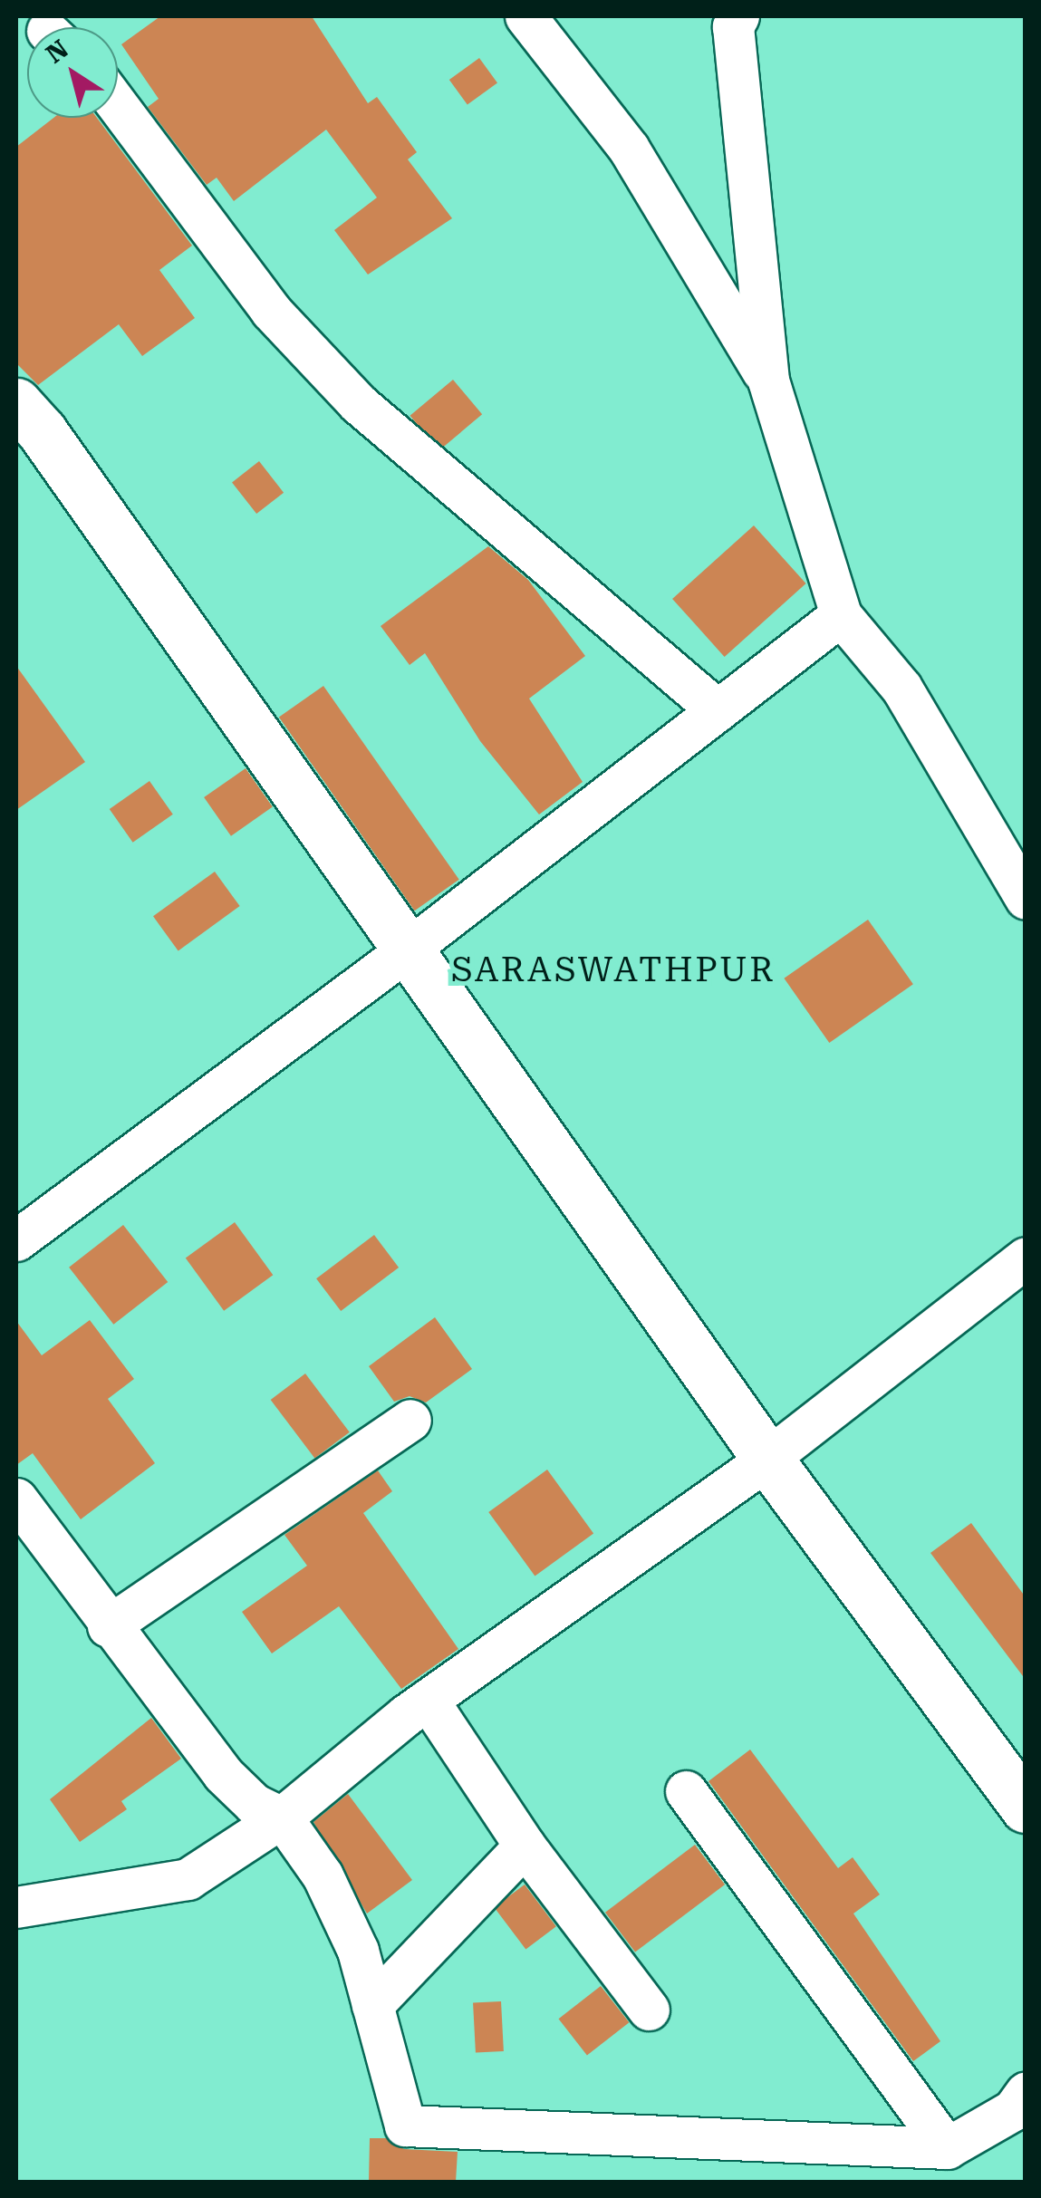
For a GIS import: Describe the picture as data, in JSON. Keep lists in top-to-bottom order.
{
  "districts": ["SARASWATHPUR"],
  "north": "top left"
}
